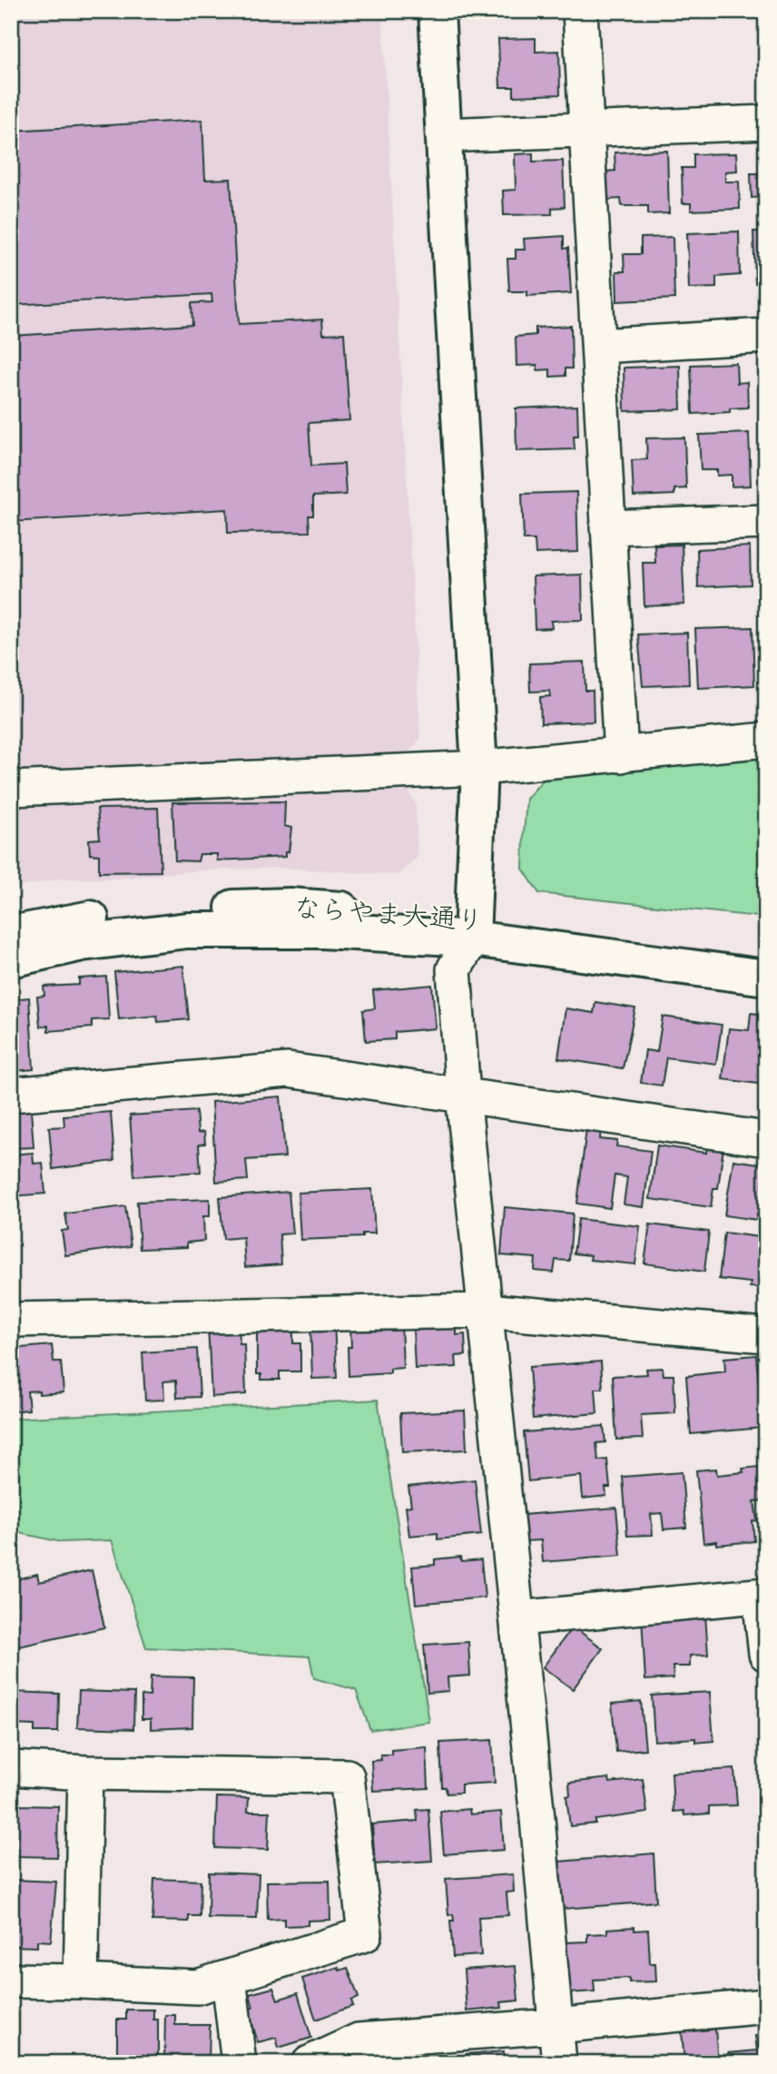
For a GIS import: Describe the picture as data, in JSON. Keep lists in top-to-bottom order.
{
  "streets": {
    "street": ["ならやま大通り"]
  }
}
